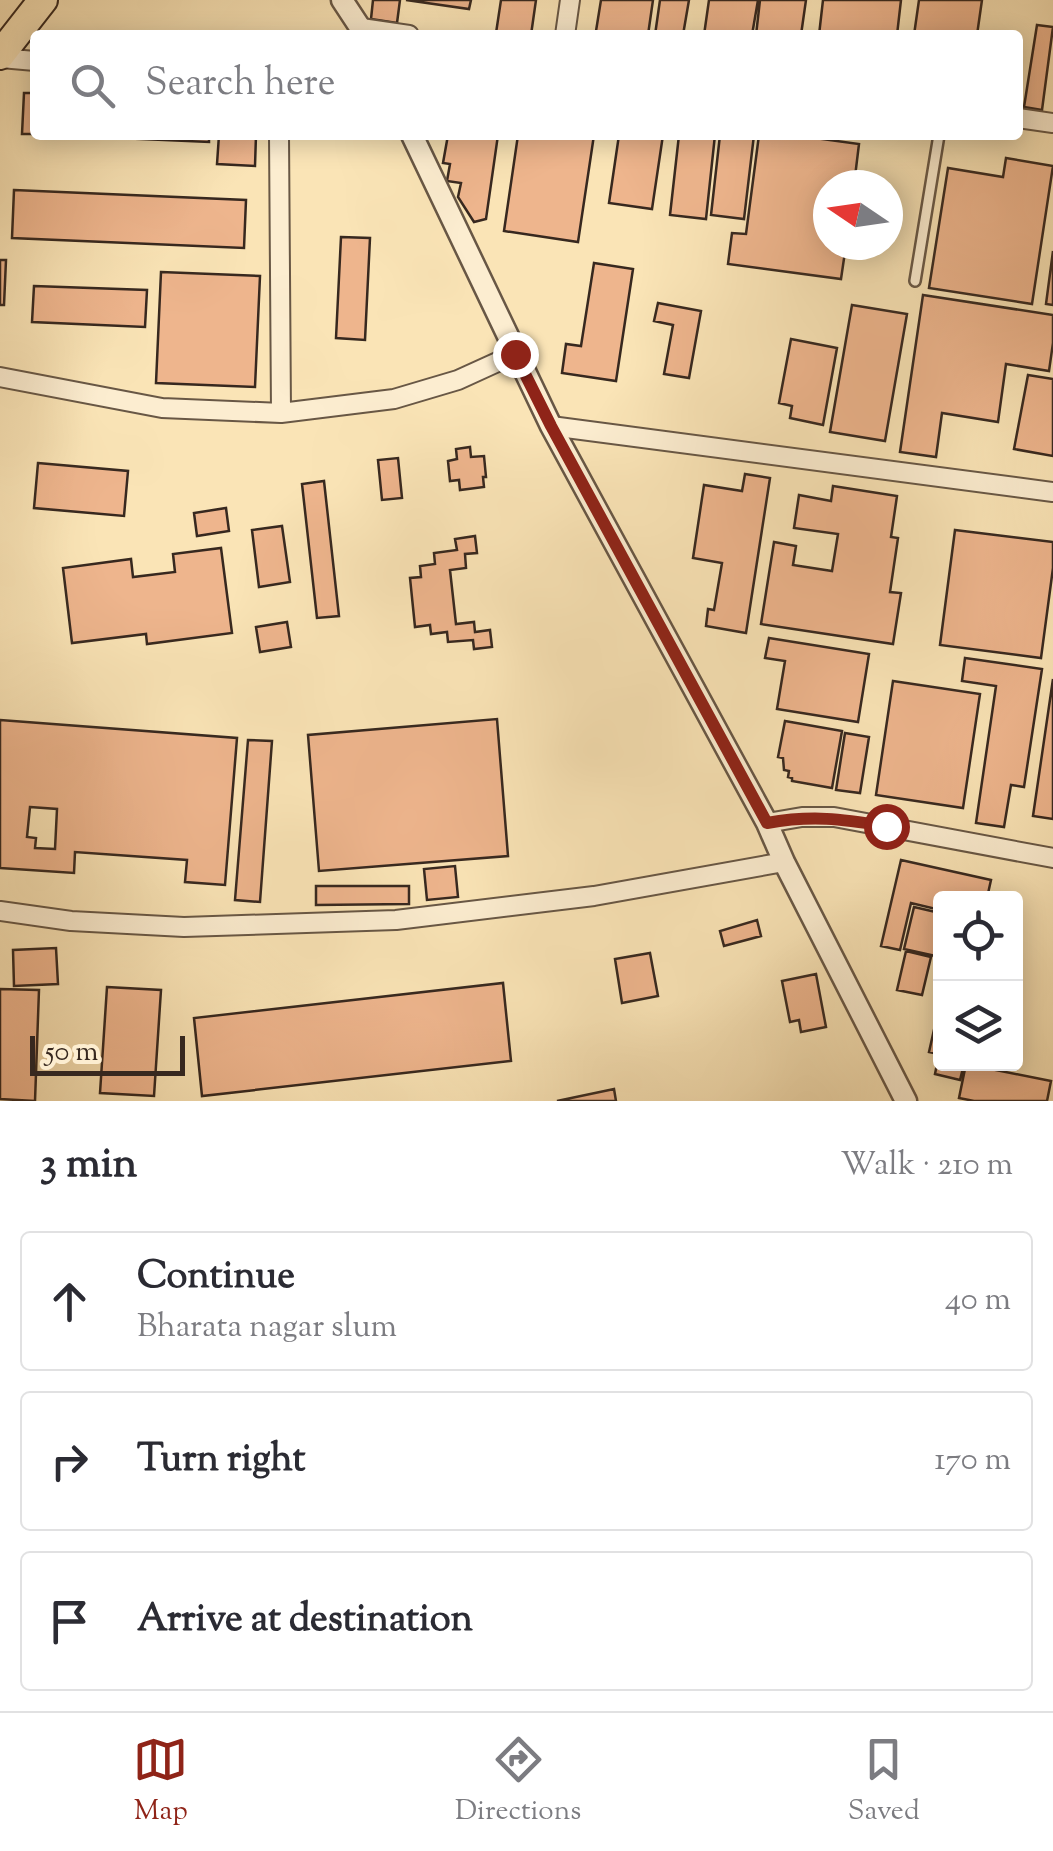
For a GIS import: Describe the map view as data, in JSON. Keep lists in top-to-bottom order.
{
  "scale_bar": "50 m",
  "north": "left",
  "page": {
    "search": "Search here",
    "scale": "50 m",
    "heading": ["3 min", "Walk · 210 m"],
    "list": [
      ["Continue", "Bharata nagar slum", "40 m"],
      ["Turn right", "170 m"],
      "Arrive at destination"
    ],
    "nav": ["Map", "Directions", "Saved"]
  }
}
